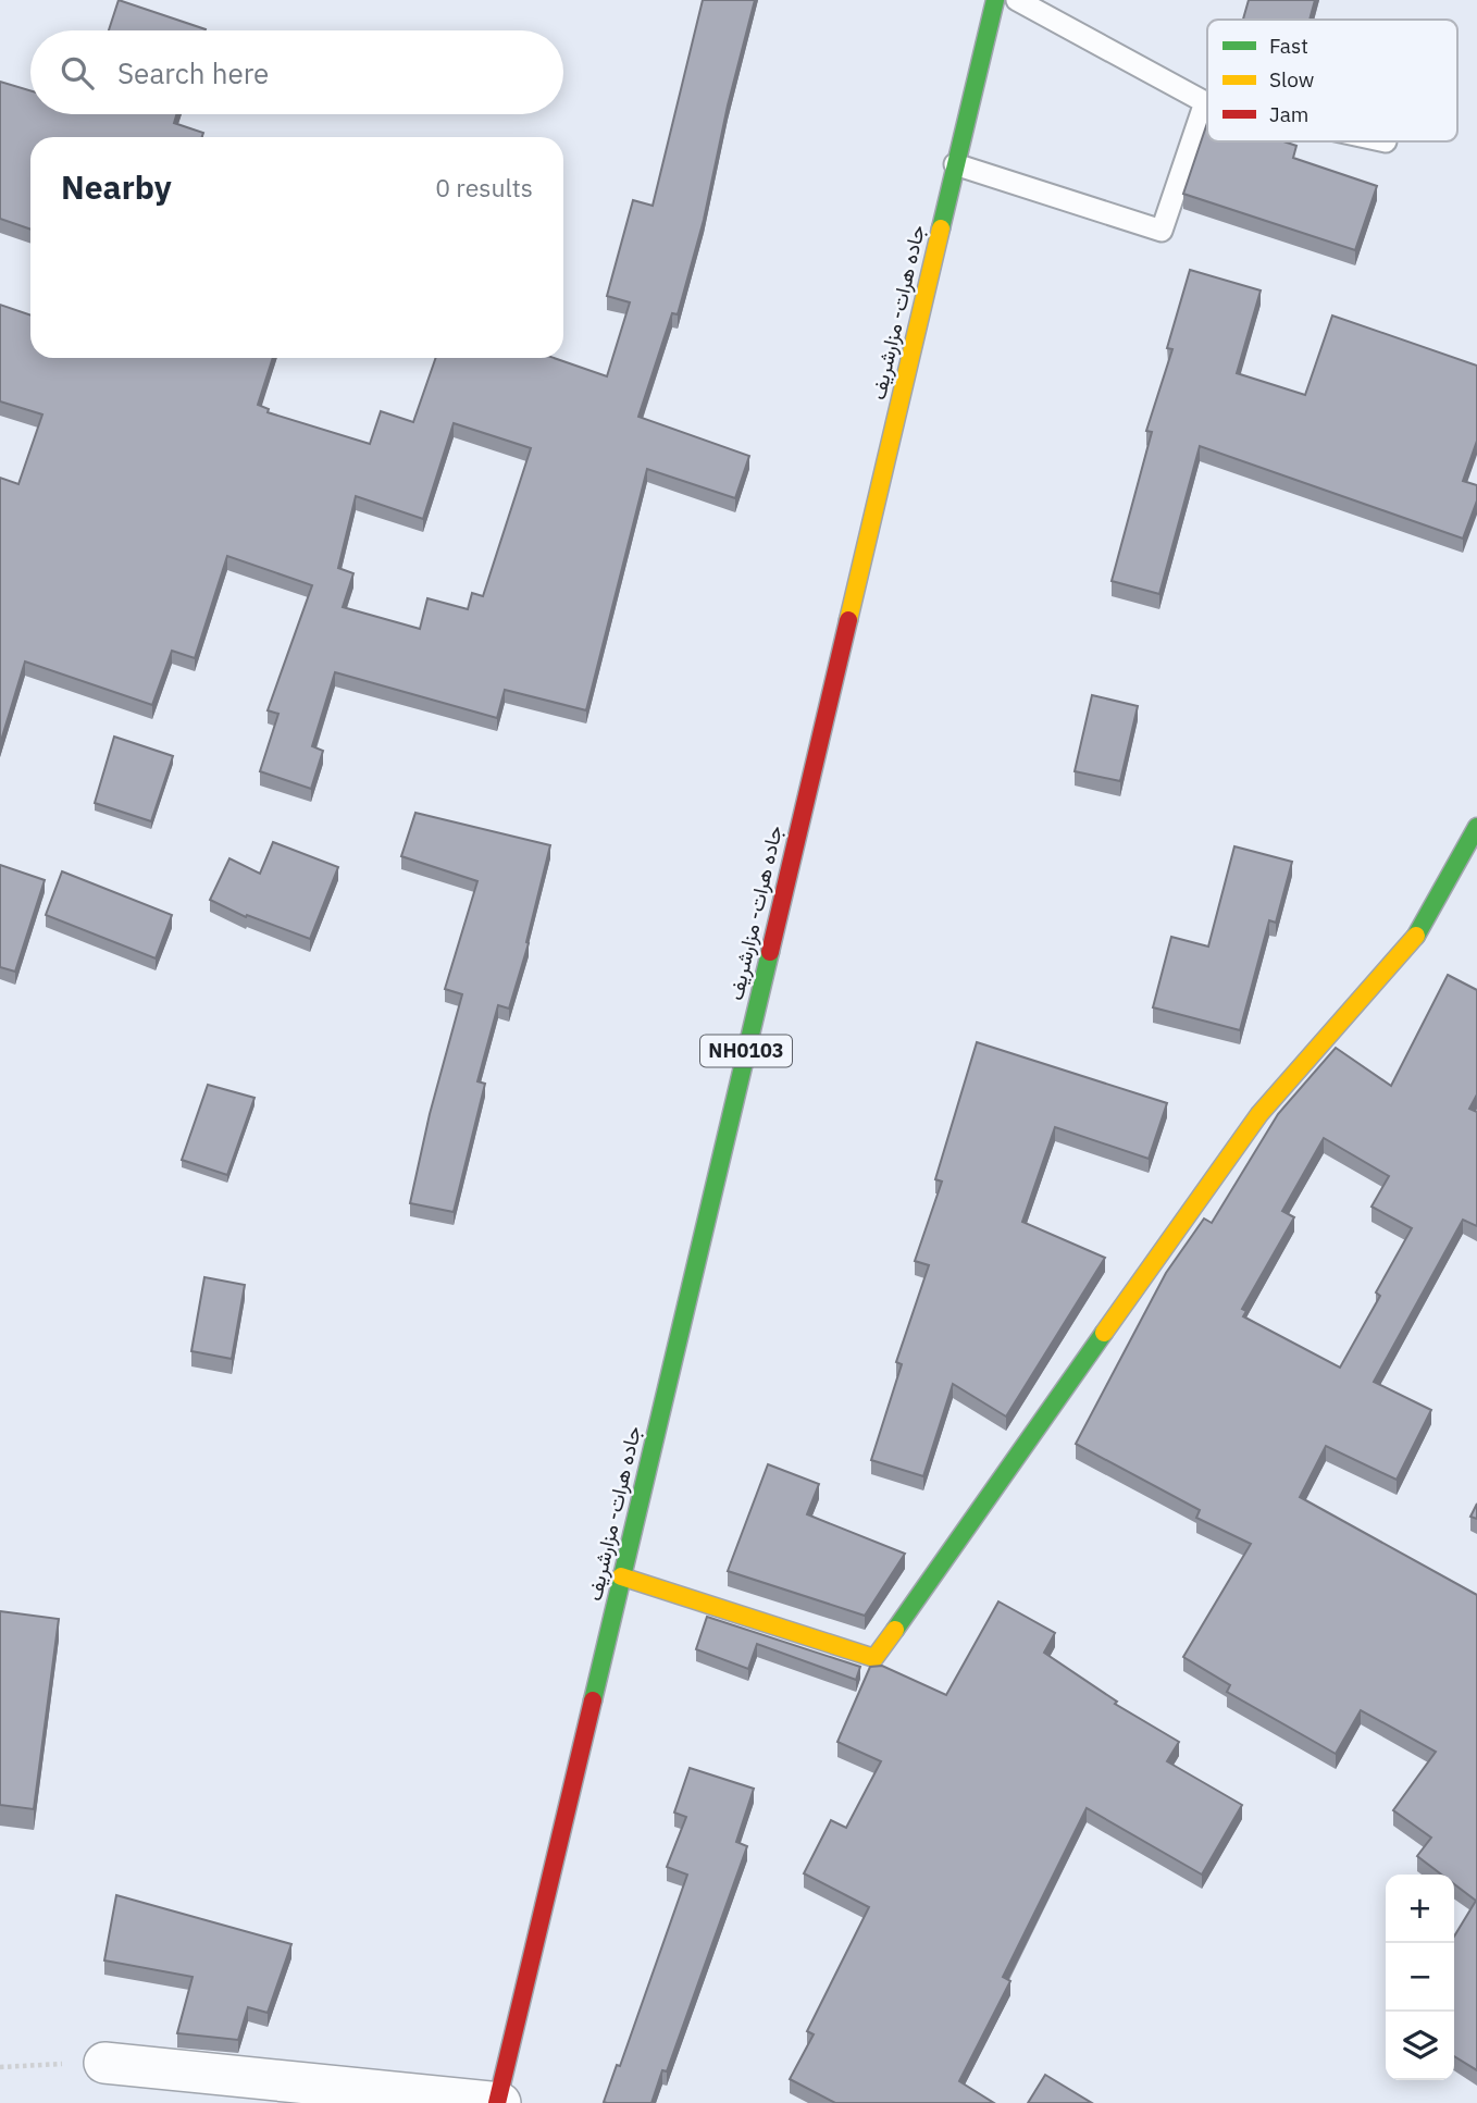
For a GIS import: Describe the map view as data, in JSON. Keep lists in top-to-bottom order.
{
  "streets": {
    "main road": ["جاده هرات- مزارشریف", "NH0103"]
  },
  "legend": ["Fast", "Slow", "Jam"],
  "page": {
    "search": "Search here",
    "heading": ["Nearby", "0 results"],
    "map_buttons": ["+", "−"]
  }
}
